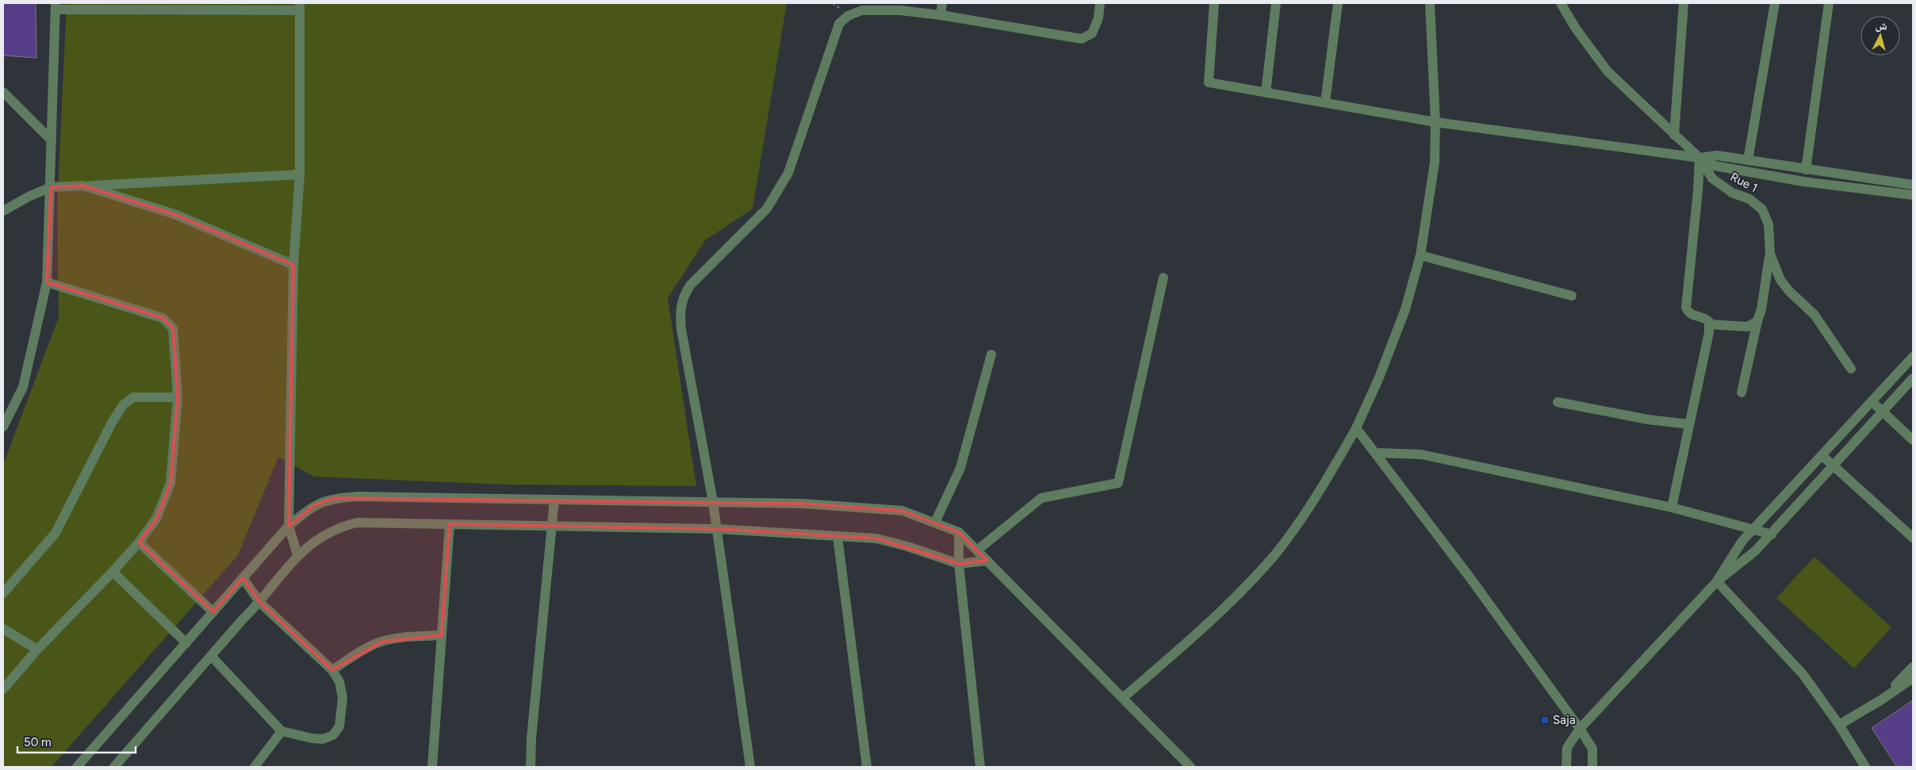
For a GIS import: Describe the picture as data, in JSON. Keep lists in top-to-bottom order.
{
  "streets": {
    "street": ["Rue 1"]
  },
  "places": {
    "transit": ["Saja"]
  },
  "scale_bar": "50 m",
  "north": "top"
}
